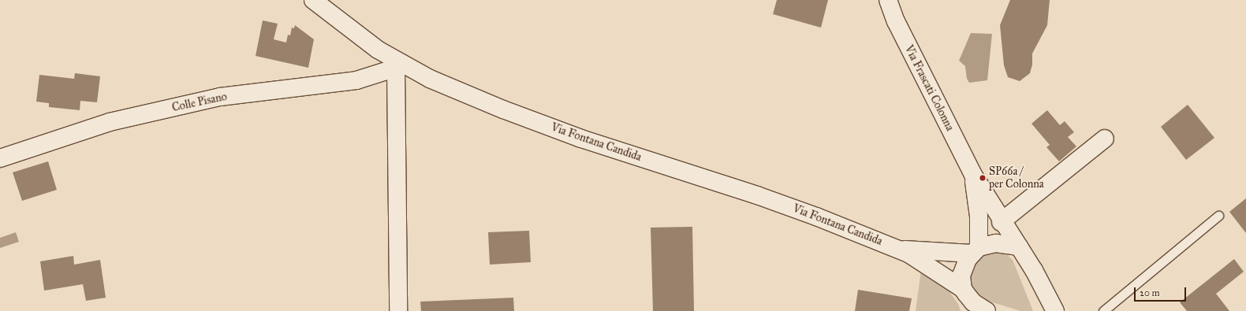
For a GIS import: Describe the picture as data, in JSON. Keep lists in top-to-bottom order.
{
  "streets": {
    "street": ["Via Frascati Colonna", "Colle Pisano", "Via Fontana Candida"]
  },
  "crossings": [
    ["Via Frascati Colonna", "Via Fontana Candida"],
    ["Colle Pisano", "Via Fontana Candida"]
  ],
  "places": ["SP66a / per Colonna"],
  "scale_bar": "20 m"
}
